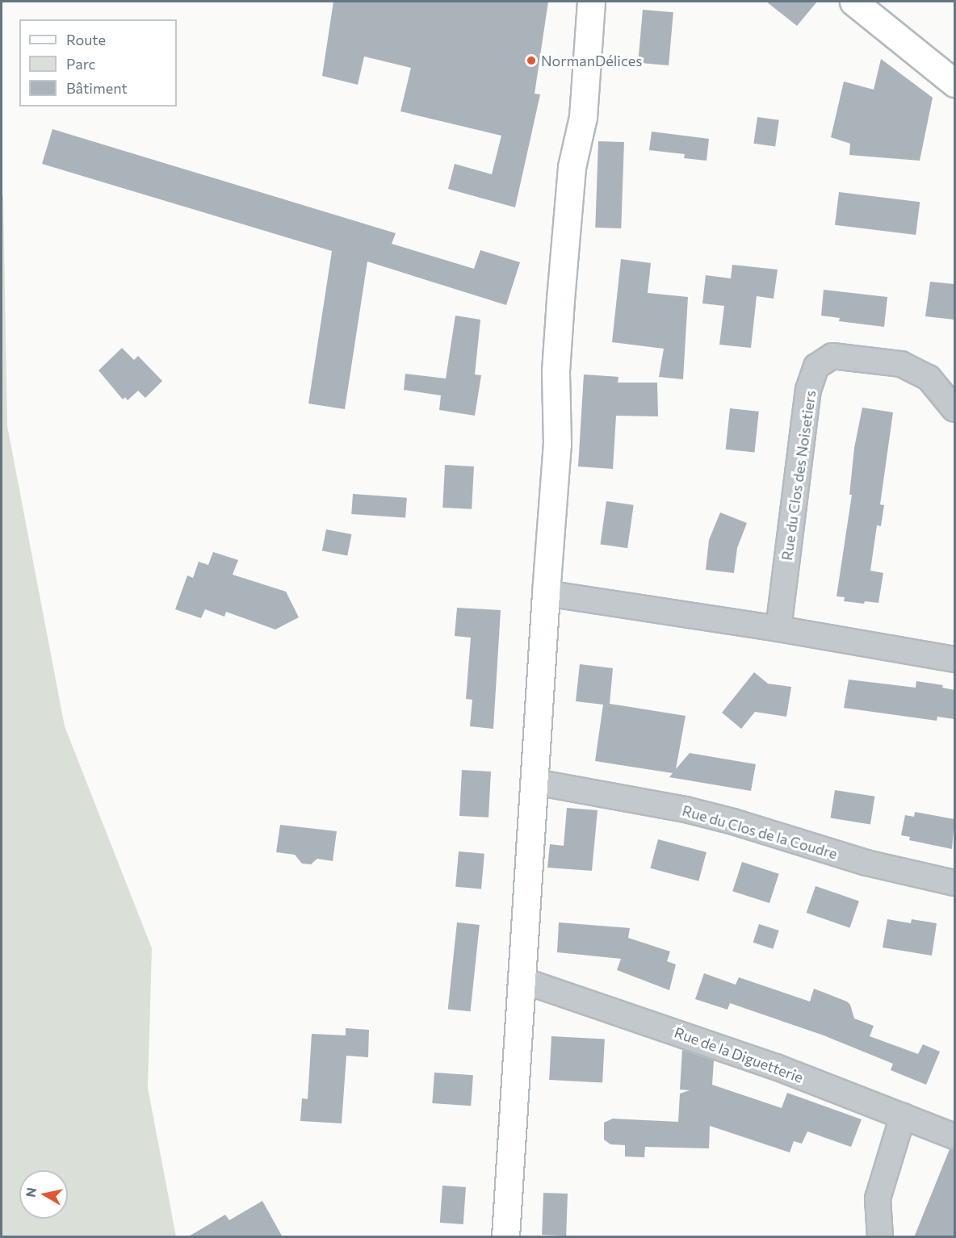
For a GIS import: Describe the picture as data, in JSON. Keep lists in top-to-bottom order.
{
  "streets": {
    "street": ["Rue du Clos des Noisetiers", "Rue du Clos de la Coudre", "Rue de la Diguetterie"]
  },
  "places": ["NormanDélices"],
  "legend": ["Route", "Parc", "Bâtiment"],
  "north": "left"
}
